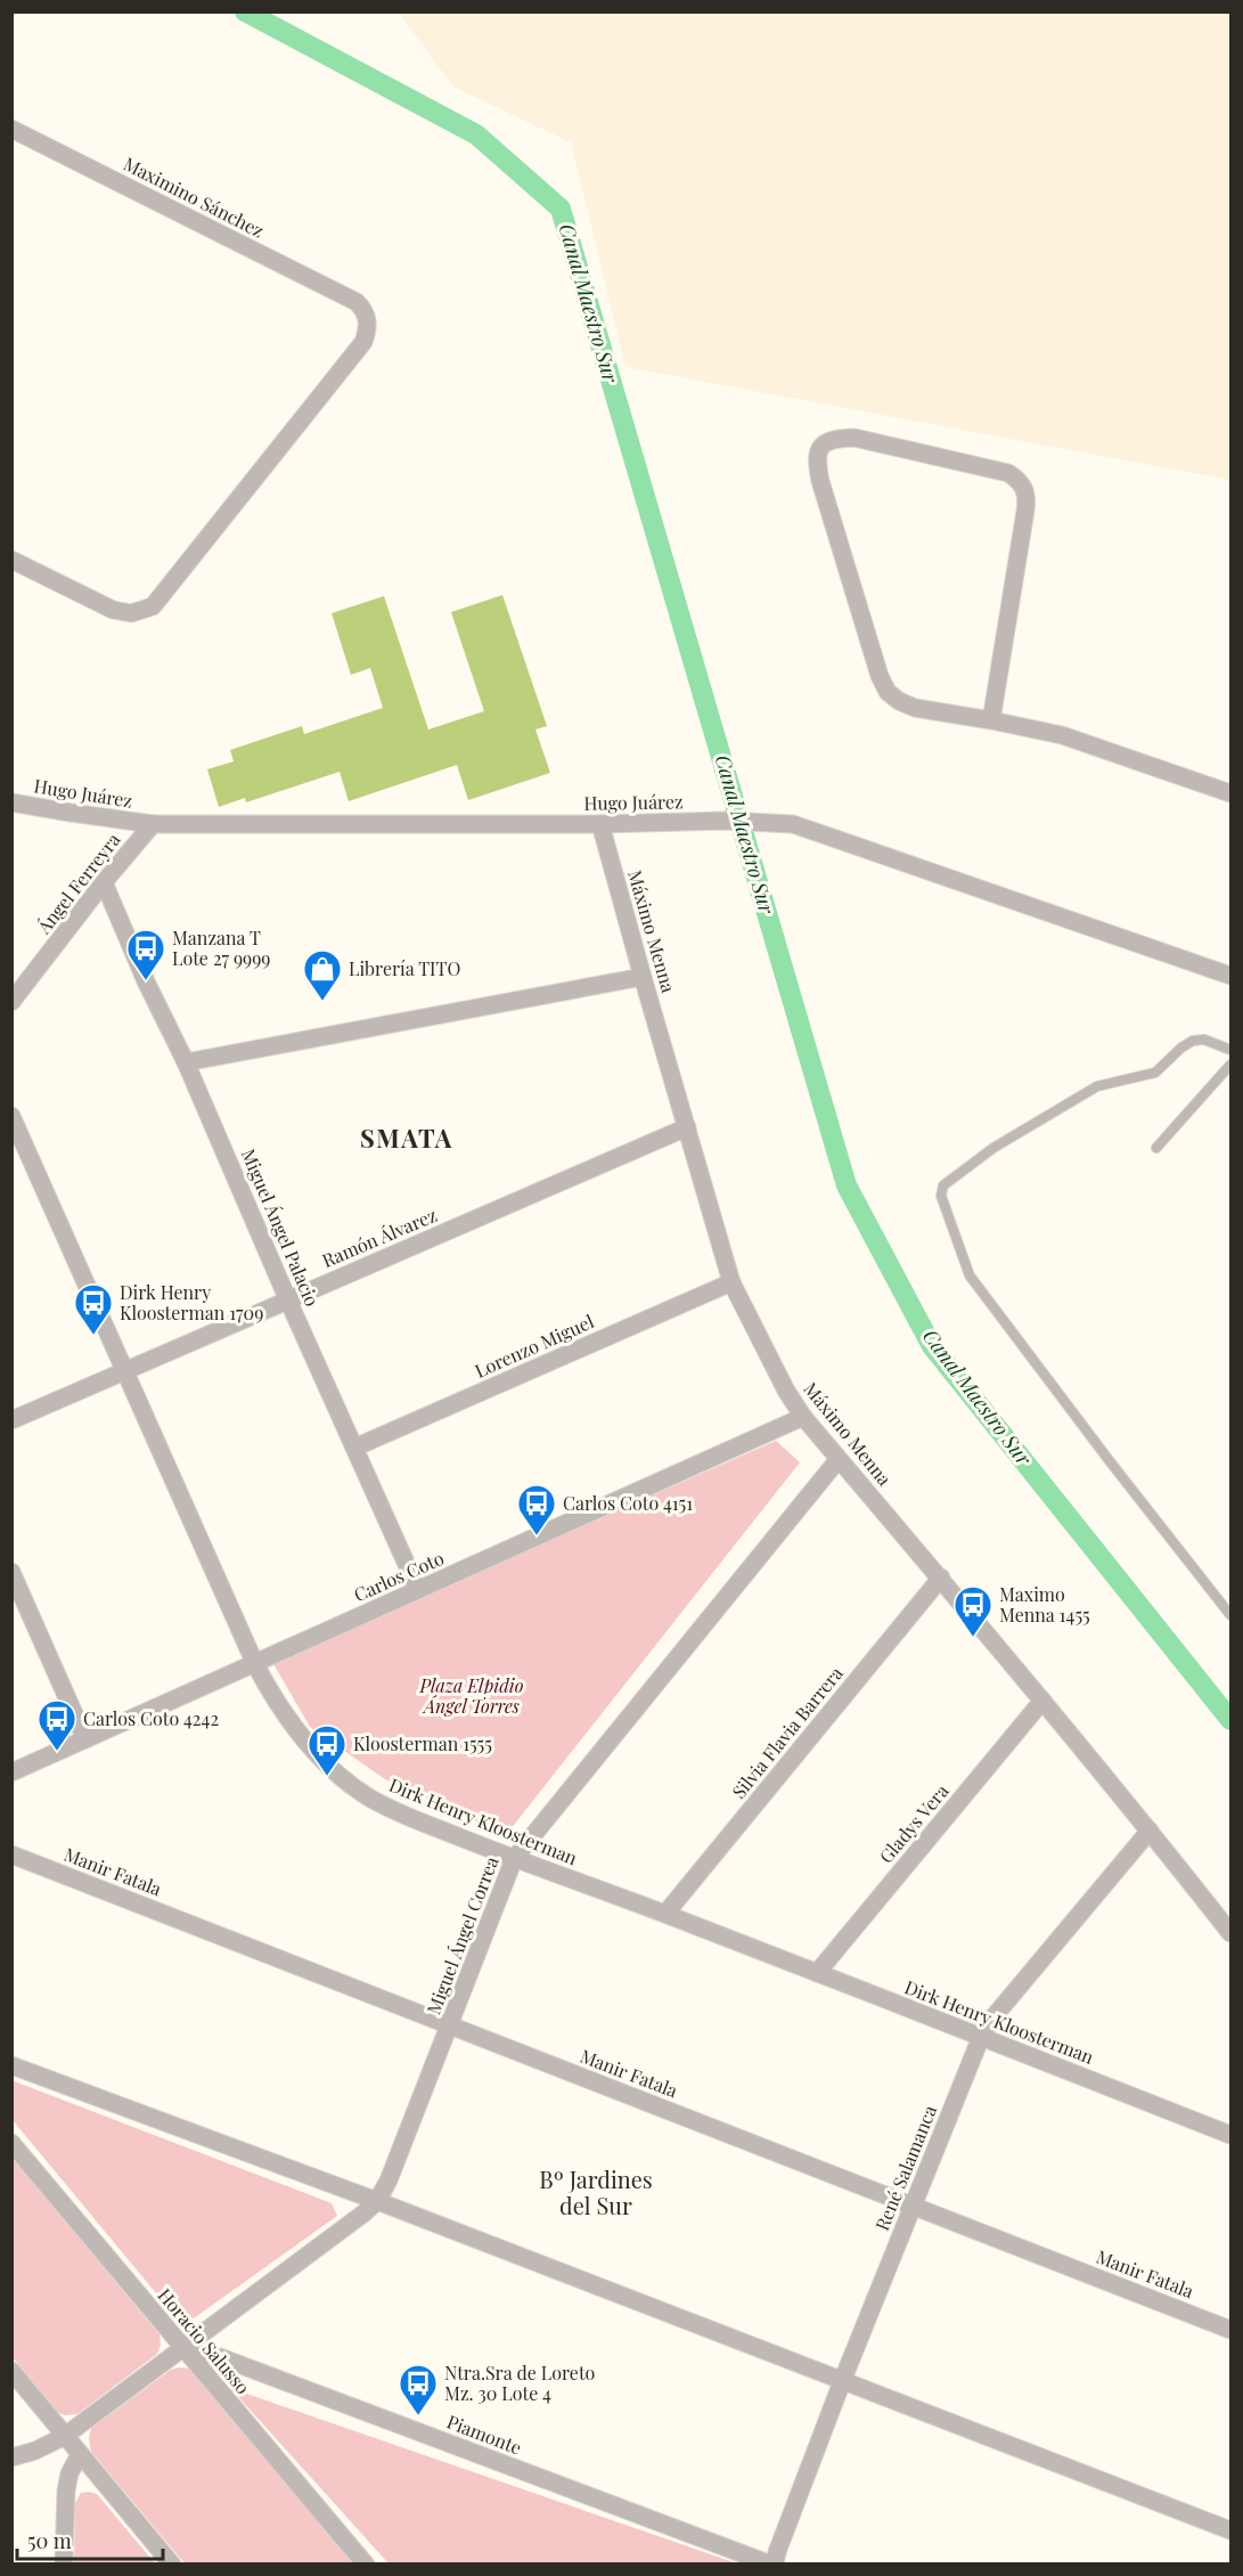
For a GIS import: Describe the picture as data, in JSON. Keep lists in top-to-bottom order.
{
  "streets": {
    "street": [
      "Maximino Sánchez",
      "Hugo Juárez",
      "Ángel Ferreyra",
      "Máximo Menna",
      "Miguel Ángel Palacio",
      "Ramón Álvarez",
      "Lorenzo Miguel",
      "Carlos Coto",
      "Silvia Flavia Barrera",
      "Dirk Henry Kloosterman",
      "Gladys Vera",
      "Manir Fatala",
      "Miguel Ángel Correa",
      "René Salamanca",
      "Horacio Salusso",
      "Piamonte"
    ]
  },
  "crossings": [
    ["Hugo Juárez", "Ángel Ferreyra"],
    ["Hugo Juárez", "Máximo Menna"],
    ["Ángel Ferreyra", "Miguel Ángel Palacio"],
    ["Máximo Menna", "Ramón Álvarez"],
    ["Máximo Menna", "Lorenzo Miguel"],
    ["Máximo Menna", "Carlos Coto"],
    ["Máximo Menna", "Silvia Flavia Barrera"],
    ["Máximo Menna", "Gladys Vera"],
    ["Máximo Menna", "Miguel Ángel Correa"],
    ["Máximo Menna", "René Salamanca"],
    ["Miguel Ángel Palacio", "Ramón Álvarez"],
    ["Miguel Ángel Palacio", "Lorenzo Miguel"],
    ["Miguel Ángel Palacio", "Carlos Coto"],
    ["Ramón Álvarez", "Dirk Henry Kloosterman"],
    ["Carlos Coto", "Dirk Henry Kloosterman"],
    ["Silvia Flavia Barrera", "Dirk Henry Kloosterman"],
    ["Dirk Henry Kloosterman", "Gladys Vera"],
    ["Dirk Henry Kloosterman", "Miguel Ángel Correa"],
    ["Dirk Henry Kloosterman", "René Salamanca"],
    ["Manir Fatala", "Miguel Ángel Correa"],
    ["Manir Fatala", "René Salamanca"],
    ["Miguel Ángel Correa", "Horacio Salusso"],
    ["Miguel Ángel Correa", "Piamonte"],
    ["René Salamanca", "Piamonte"],
    ["Horacio Salusso", "Piamonte"]
  ],
  "districts": ["SMATA", "Bº Jardines del Sur"],
  "water": ["Canal Maestro Sur"],
  "parks": ["Plaza Elpidio Ángel Torres"],
  "places": {
    "bus stop": [
      "Manzana T Lote 27 9999",
      "Dirk Henry Kloosterman 1709",
      "Carlos Coto 4151",
      "Maximo Menna 1455",
      "Carlos Coto 4242",
      "Kloosterman 1555",
      "Ntra.Sra de Loreto Mz. 30 Lote 4"
    ],
    "shop": ["Librería TITO"]
  },
  "scale_bar": "50 m"
}
